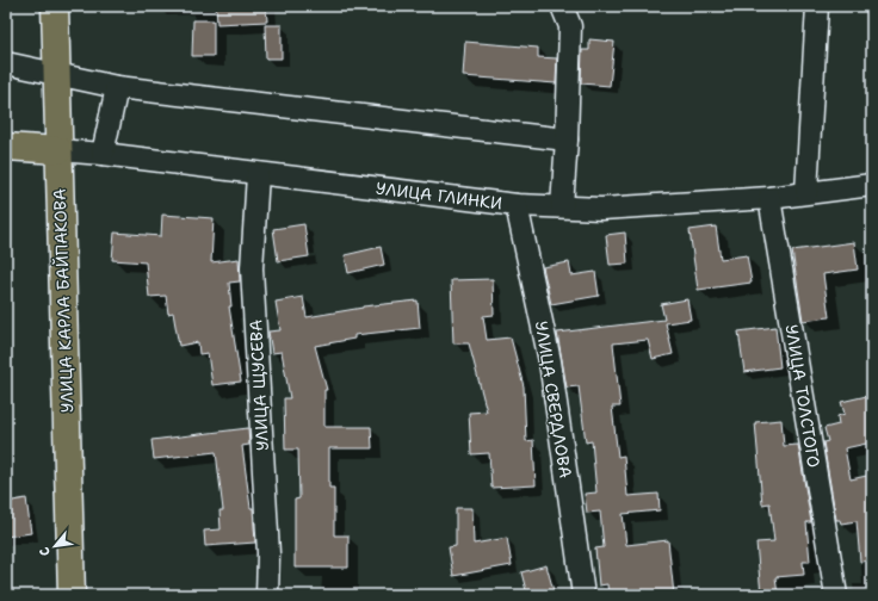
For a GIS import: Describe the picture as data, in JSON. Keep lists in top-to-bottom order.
{
  "streets": {
    "main road": ["УЛИЦА ГЛИНКИ", "УЛИЦА КАРЛА БАЙПАКОВА"],
    "street": ["УЛИЦА ЩУСЕВА", "УЛИЦА ТОЛСТОГО", "УЛИЦА СВЕРДЛОВА"]
  },
  "crossings": [
    ["УЛИЦА ГЛИНКИ", "УЛИЦА КАРЛА БАЙПАКОВА"],
    ["УЛИЦА ГЛИНКИ", "УЛИЦА ЩУСЕВА"],
    ["УЛИЦА ГЛИНКИ", "УЛИЦА ТОЛСТОГО"],
    ["УЛИЦА ГЛИНКИ", "УЛИЦА СВЕРДЛОВА"]
  ],
  "north": "bottom left"
}
